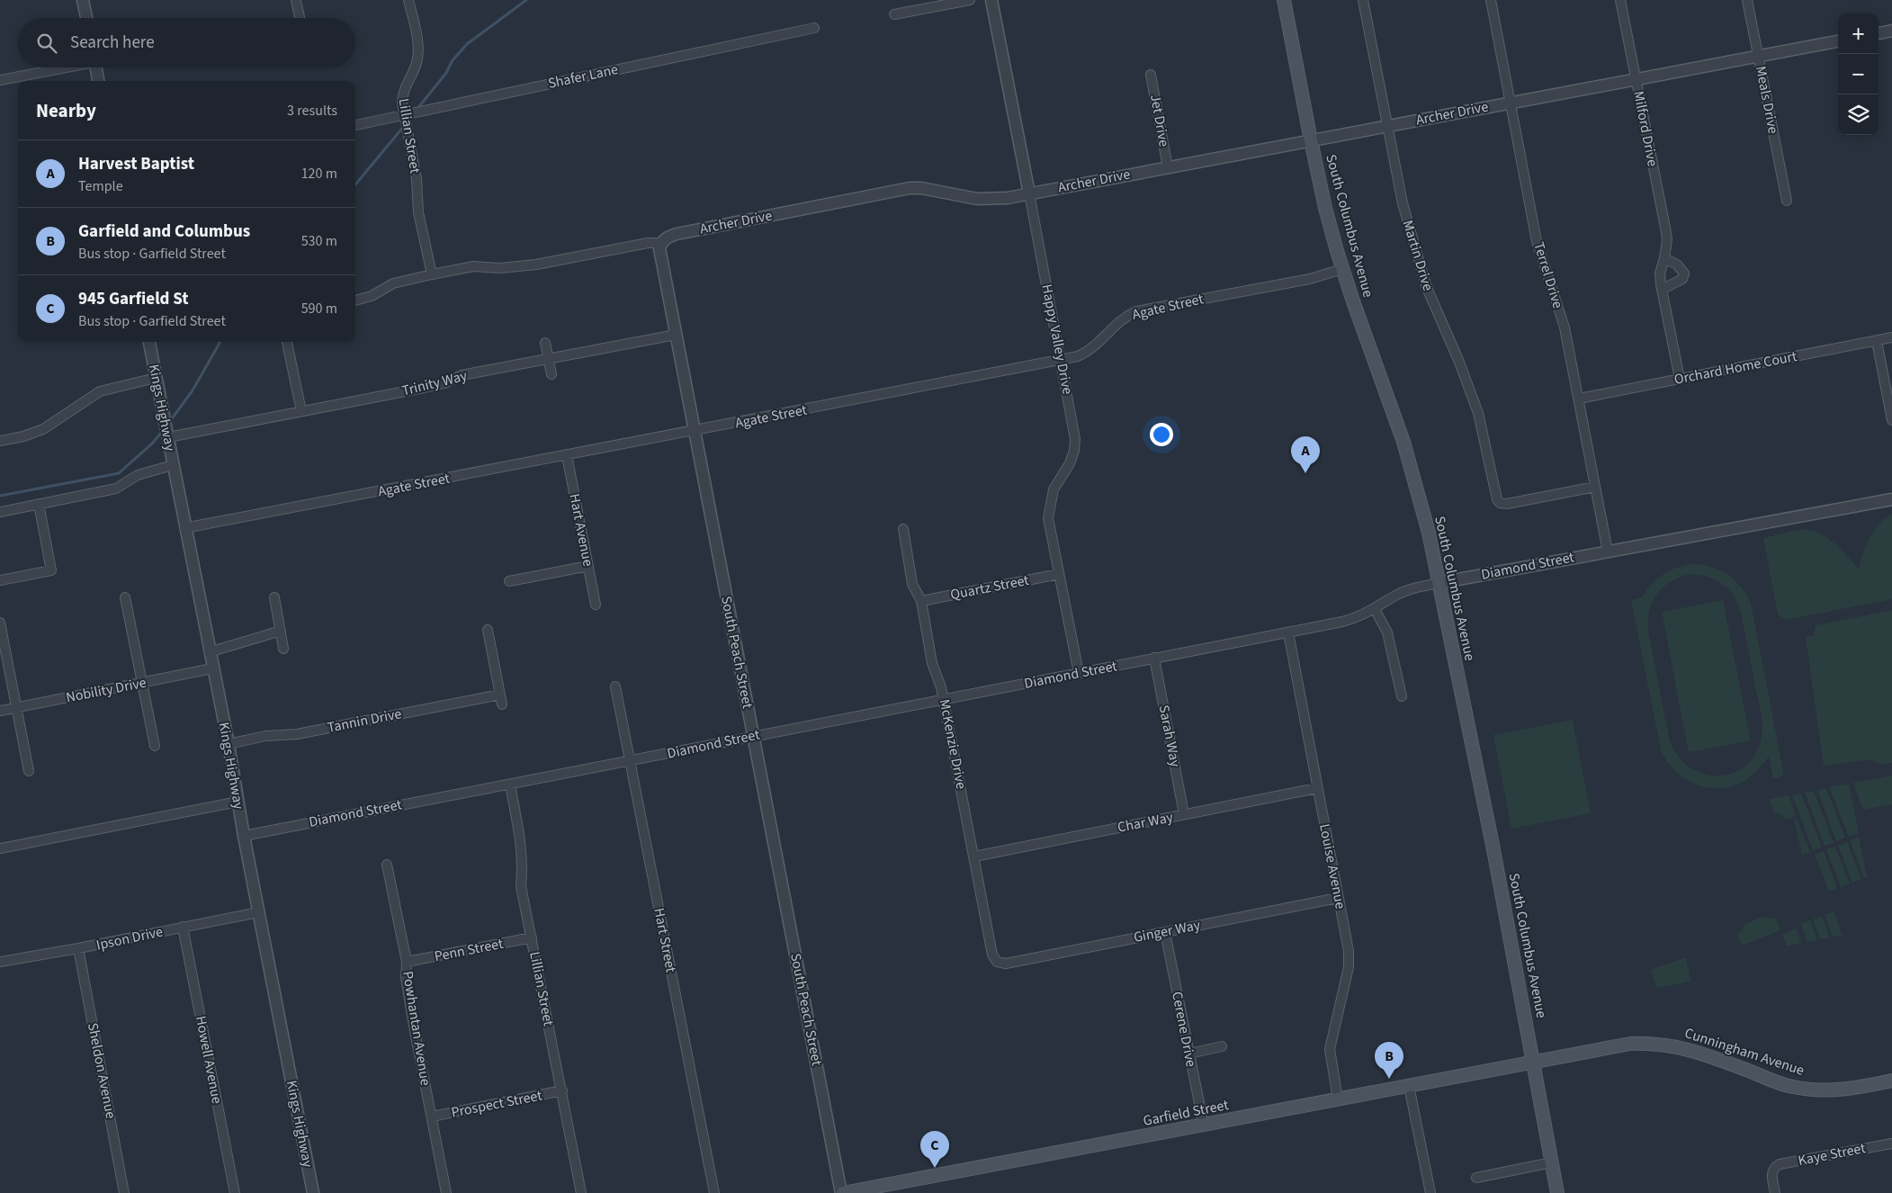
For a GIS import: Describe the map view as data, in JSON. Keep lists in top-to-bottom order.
{
  "streets": {
    "main road": ["South Columbus Avenue", "Cunningham Avenue", "Garfield Street"],
    "street": [
      "Shafer Lane",
      "Meals Drive",
      "Archer Drive",
      "Jet Drive",
      "Milford Drive",
      "Lillian Street",
      "Martin Drive",
      "Terrel Drive",
      "Agate Street",
      "Happy Valley Drive",
      "Orchard Home Court",
      "Trinity Way",
      "Kings Highway",
      "Hart Avenue",
      "Diamond Street",
      "Quartz Street",
      "South Peach Street",
      "Nobility Drive",
      "Tannin Drive",
      "Sarah Way",
      "McKenzie Drive",
      "Char Way",
      "Louise Avenue",
      "Ginger Way",
      "Ipson Drive",
      "Hart Street",
      "Penn Street",
      "Powhantan Avenue",
      "Cerene Drive",
      "Howell Avenue",
      "Sheldon Avenue",
      "Prospect Street",
      "Kaye Street"
    ]
  },
  "crossings": [
    ["Shafer Lane", "Lillian Street"],
    ["Meals Drive", "Archer Drive"],
    ["Archer Drive", "Jet Drive"],
    ["Archer Drive", "Milford Drive"],
    ["Archer Drive", "Lillian Street"],
    ["Archer Drive", "South Columbus Avenue"],
    ["Archer Drive", "Martin Drive"],
    ["Archer Drive", "Terrel Drive"],
    ["Archer Drive", "Happy Valley Drive"],
    ["Archer Drive", "South Peach Street"],
    ["Milford Drive", "Orchard Home Court"],
    ["Lillian Street", "Diamond Street"],
    ["Lillian Street", "Penn Street"],
    ["Lillian Street", "Prospect Street"],
    ["South Columbus Avenue", "Agate Street"],
    ["South Columbus Avenue", "Diamond Street"],
    ["South Columbus Avenue", "Cunningham Avenue"],
    ["South Columbus Avenue", "Garfield Street"],
    ["Martin Drive", "Terrel Drive"],
    ["Terrel Drive", "Orchard Home Court"],
    ["Terrel Drive", "Diamond Street"],
    ["Agate Street", "Happy Valley Drive"],
    ["Agate Street", "Kings Highway"],
    ["Agate Street", "Hart Avenue"],
    ["Agate Street", "South Peach Street"],
    ["Happy Valley Drive", "Diamond Street"],
    ["Happy Valley Drive", "Quartz Street"],
    ["Trinity Way", "Kings Highway"],
    ["Trinity Way", "South Peach Street"],
    ["Kings Highway", "Diamond Street"],
    ["Kings Highway", "Nobility Drive"],
    ["Kings Highway", "Tannin Drive"],
    ["Kings Highway", "Ipson Drive"],
    ["Diamond Street", "South Peach Street"],
    ["Diamond Street", "Sarah Way"],
    ["Diamond Street", "McKenzie Drive"],
    ["Diamond Street", "Louise Avenue"],
    ["Diamond Street", "Hart Street"],
    ["Quartz Street", "McKenzie Drive"],
    ["South Peach Street", "Garfield Street"],
    ["Sarah Way", "Char Way"],
    ["McKenzie Drive", "Char Way"],
    ["McKenzie Drive", "Ginger Way"],
    ["Char Way", "Louise Avenue"],
    ["Louise Avenue", "Ginger Way"],
    ["Louise Avenue", "Garfield Street"],
    ["Ginger Way", "Cerene Drive"],
    ["Ipson Drive", "Howell Avenue"],
    ["Ipson Drive", "Sheldon Avenue"],
    ["Penn Street", "Powhantan Avenue"],
    ["Powhantan Avenue", "Prospect Street"],
    ["Cerene Drive", "Garfield Street"],
    ["Cunningham Avenue", "Garfield Street"]
  ],
  "page": {
    "map_buttons": ["+", "−"],
    "search": "Search here",
    "heading": ["Nearby", "3 results"],
    "list": [
      {
        "mark": "A",
        "name": "Harvest Baptist",
        "note": "Temple",
        "value": "120 m"
      },
      {
        "mark": "B",
        "name": "Garfield and Columbus",
        "note": "Bus stop · Garfield Street",
        "value": "530 m"
      },
      {
        "mark": "C",
        "name": "945 Garfield St",
        "note": "Bus stop · Garfield Street",
        "value": "590 m"
      }
    ],
    "pins": ["A", "B", "C"]
  }
}
